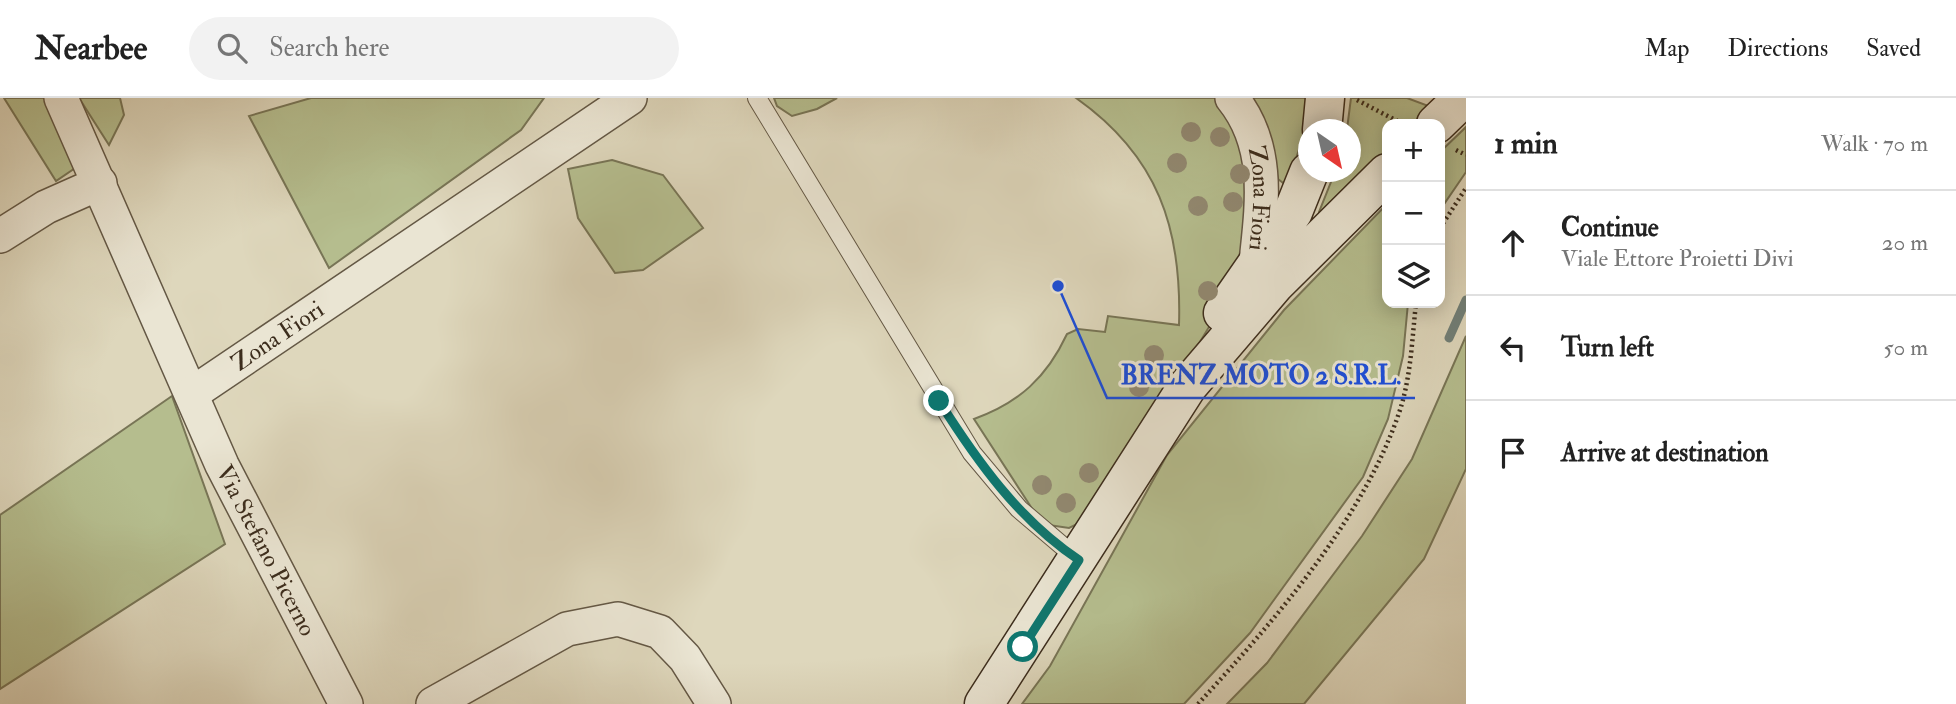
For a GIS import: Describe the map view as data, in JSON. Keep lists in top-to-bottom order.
{
  "streets": {
    "street": ["Zona Fiori", "Via Stefano Picerno"]
  },
  "crossings": [
    ["Zona Fiori", "Via Stefano Picerno"]
  ],
  "places": ["BRENZ MOTO 2 S.R.L."],
  "north": "bottom right",
  "page": {
    "header": "Nearbee",
    "search": "Search here",
    "nav": ["Map", "Directions", "Saved"],
    "heading": ["1 min", "Walk · 70 m"],
    "map_buttons": ["+", "−"],
    "list": [
      ["Continue", "Viale Ettore Proietti Divi", "20 m"],
      ["Turn left", "50 m"],
      "Arrive at destination"
    ]
  }
}
